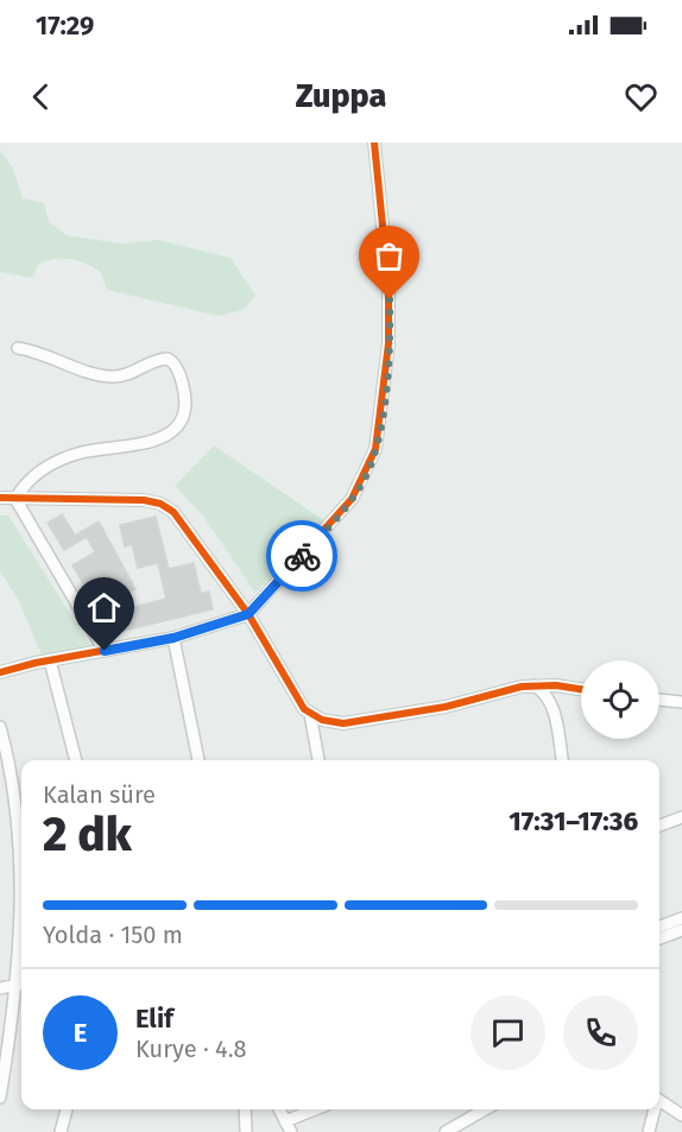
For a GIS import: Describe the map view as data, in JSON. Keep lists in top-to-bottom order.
{
  "page": {
    "status": "17:29",
    "header": "Zuppa",
    "heading": ["2 dk", "Kalan süre", "17:31–17:36"],
    "panel": ["Elif", "Kurye · 4.8"],
    "bar": "Yolda · 150 m",
    "round": "E"
  }
}
